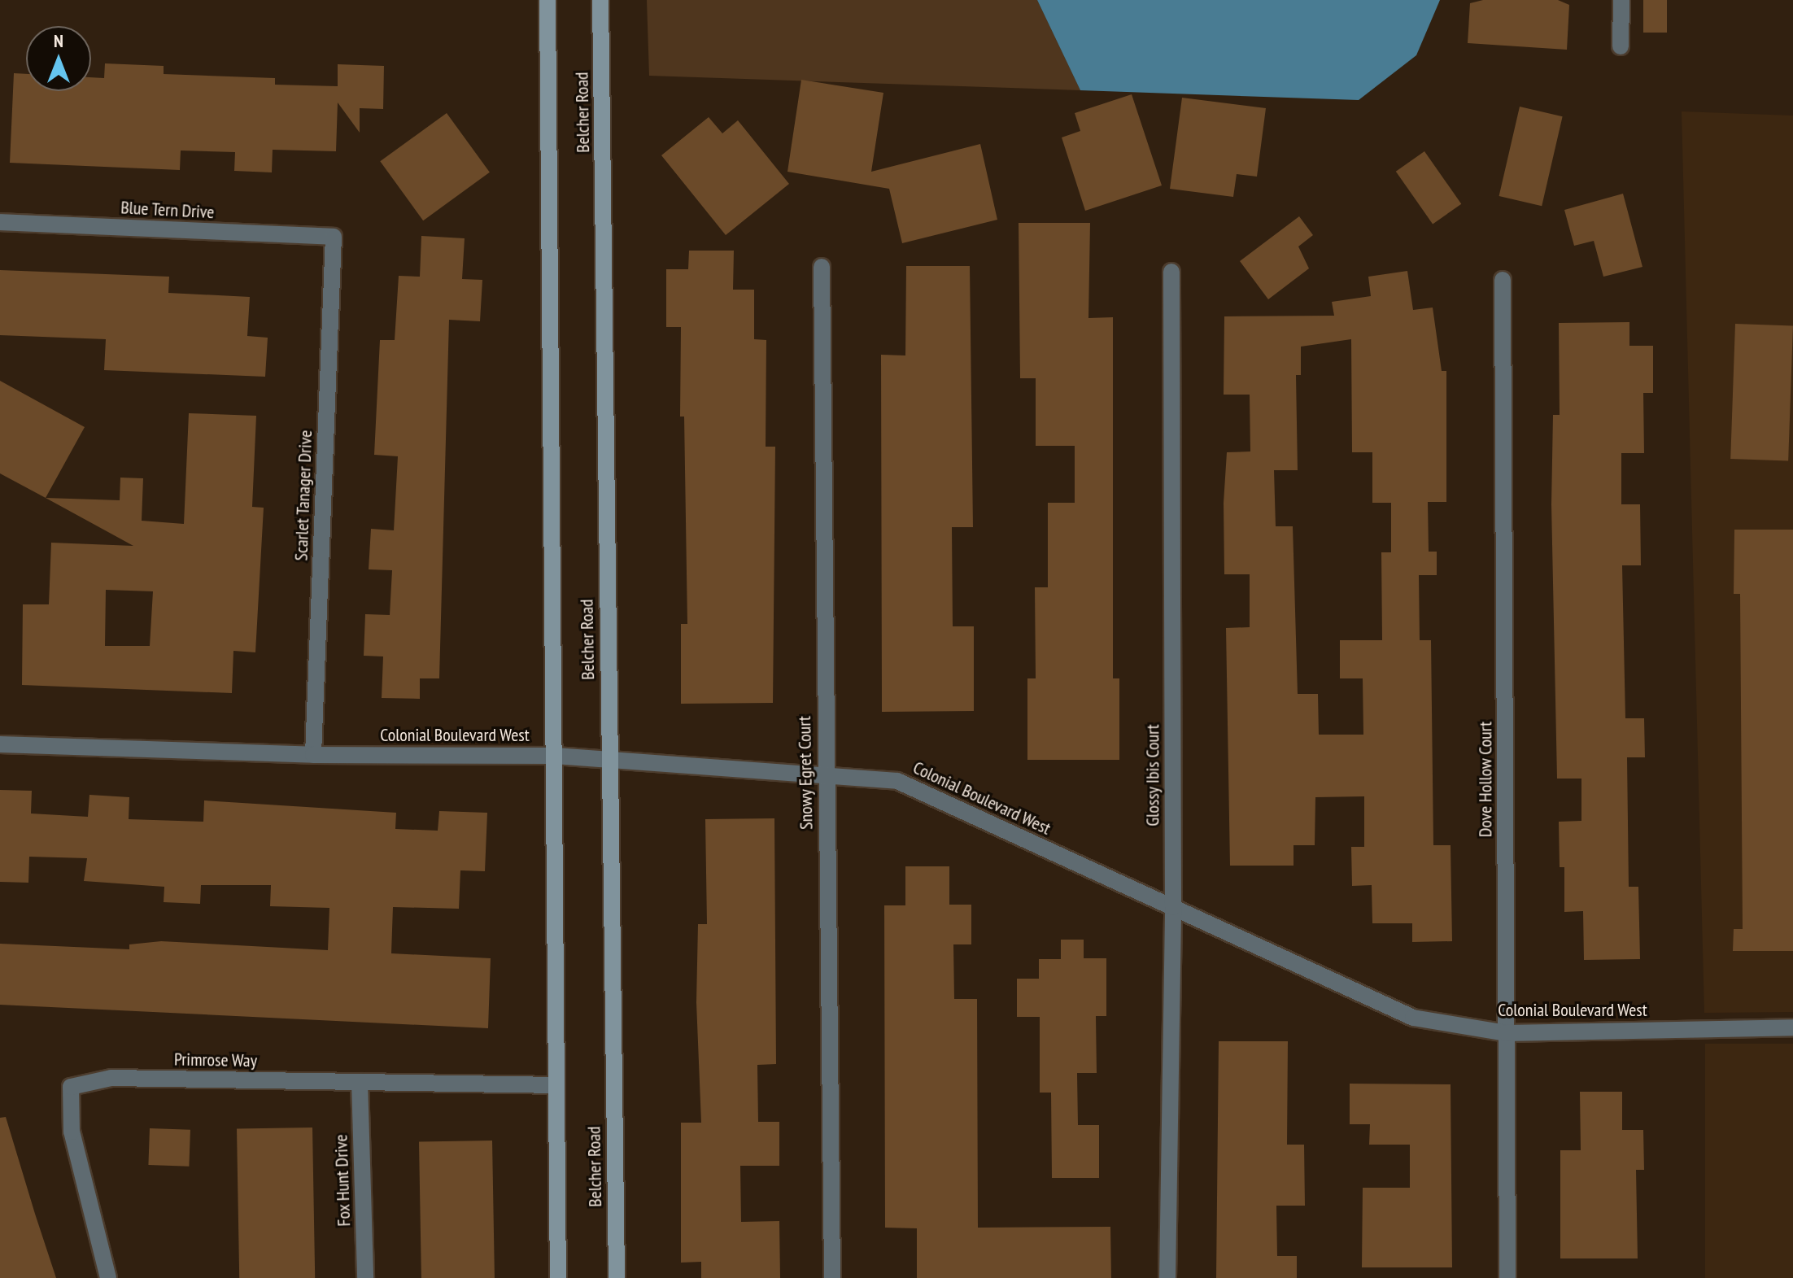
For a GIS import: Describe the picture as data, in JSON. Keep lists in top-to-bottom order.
{
  "streets": {
    "main road": ["Belcher Road"],
    "street": [
      "Blue Tern Drive",
      "Scarlet Tanager Drive",
      "Colonial Boulevard West",
      "Snowy Egret Court",
      "Glossy Ibis Court",
      "Dove Hollow Court",
      "Primrose Way",
      "Fox Hunt Drive"
    ]
  },
  "crossings": [
    ["Belcher Road", "Colonial Boulevard West"],
    ["Belcher Road", "Primrose Way"],
    ["Blue Tern Drive", "Scarlet Tanager Drive"],
    ["Scarlet Tanager Drive", "Colonial Boulevard West"],
    ["Colonial Boulevard West", "Snowy Egret Court"],
    ["Colonial Boulevard West", "Glossy Ibis Court"],
    ["Colonial Boulevard West", "Dove Hollow Court"],
    ["Primrose Way", "Fox Hunt Drive"]
  ],
  "north": "top"
}
